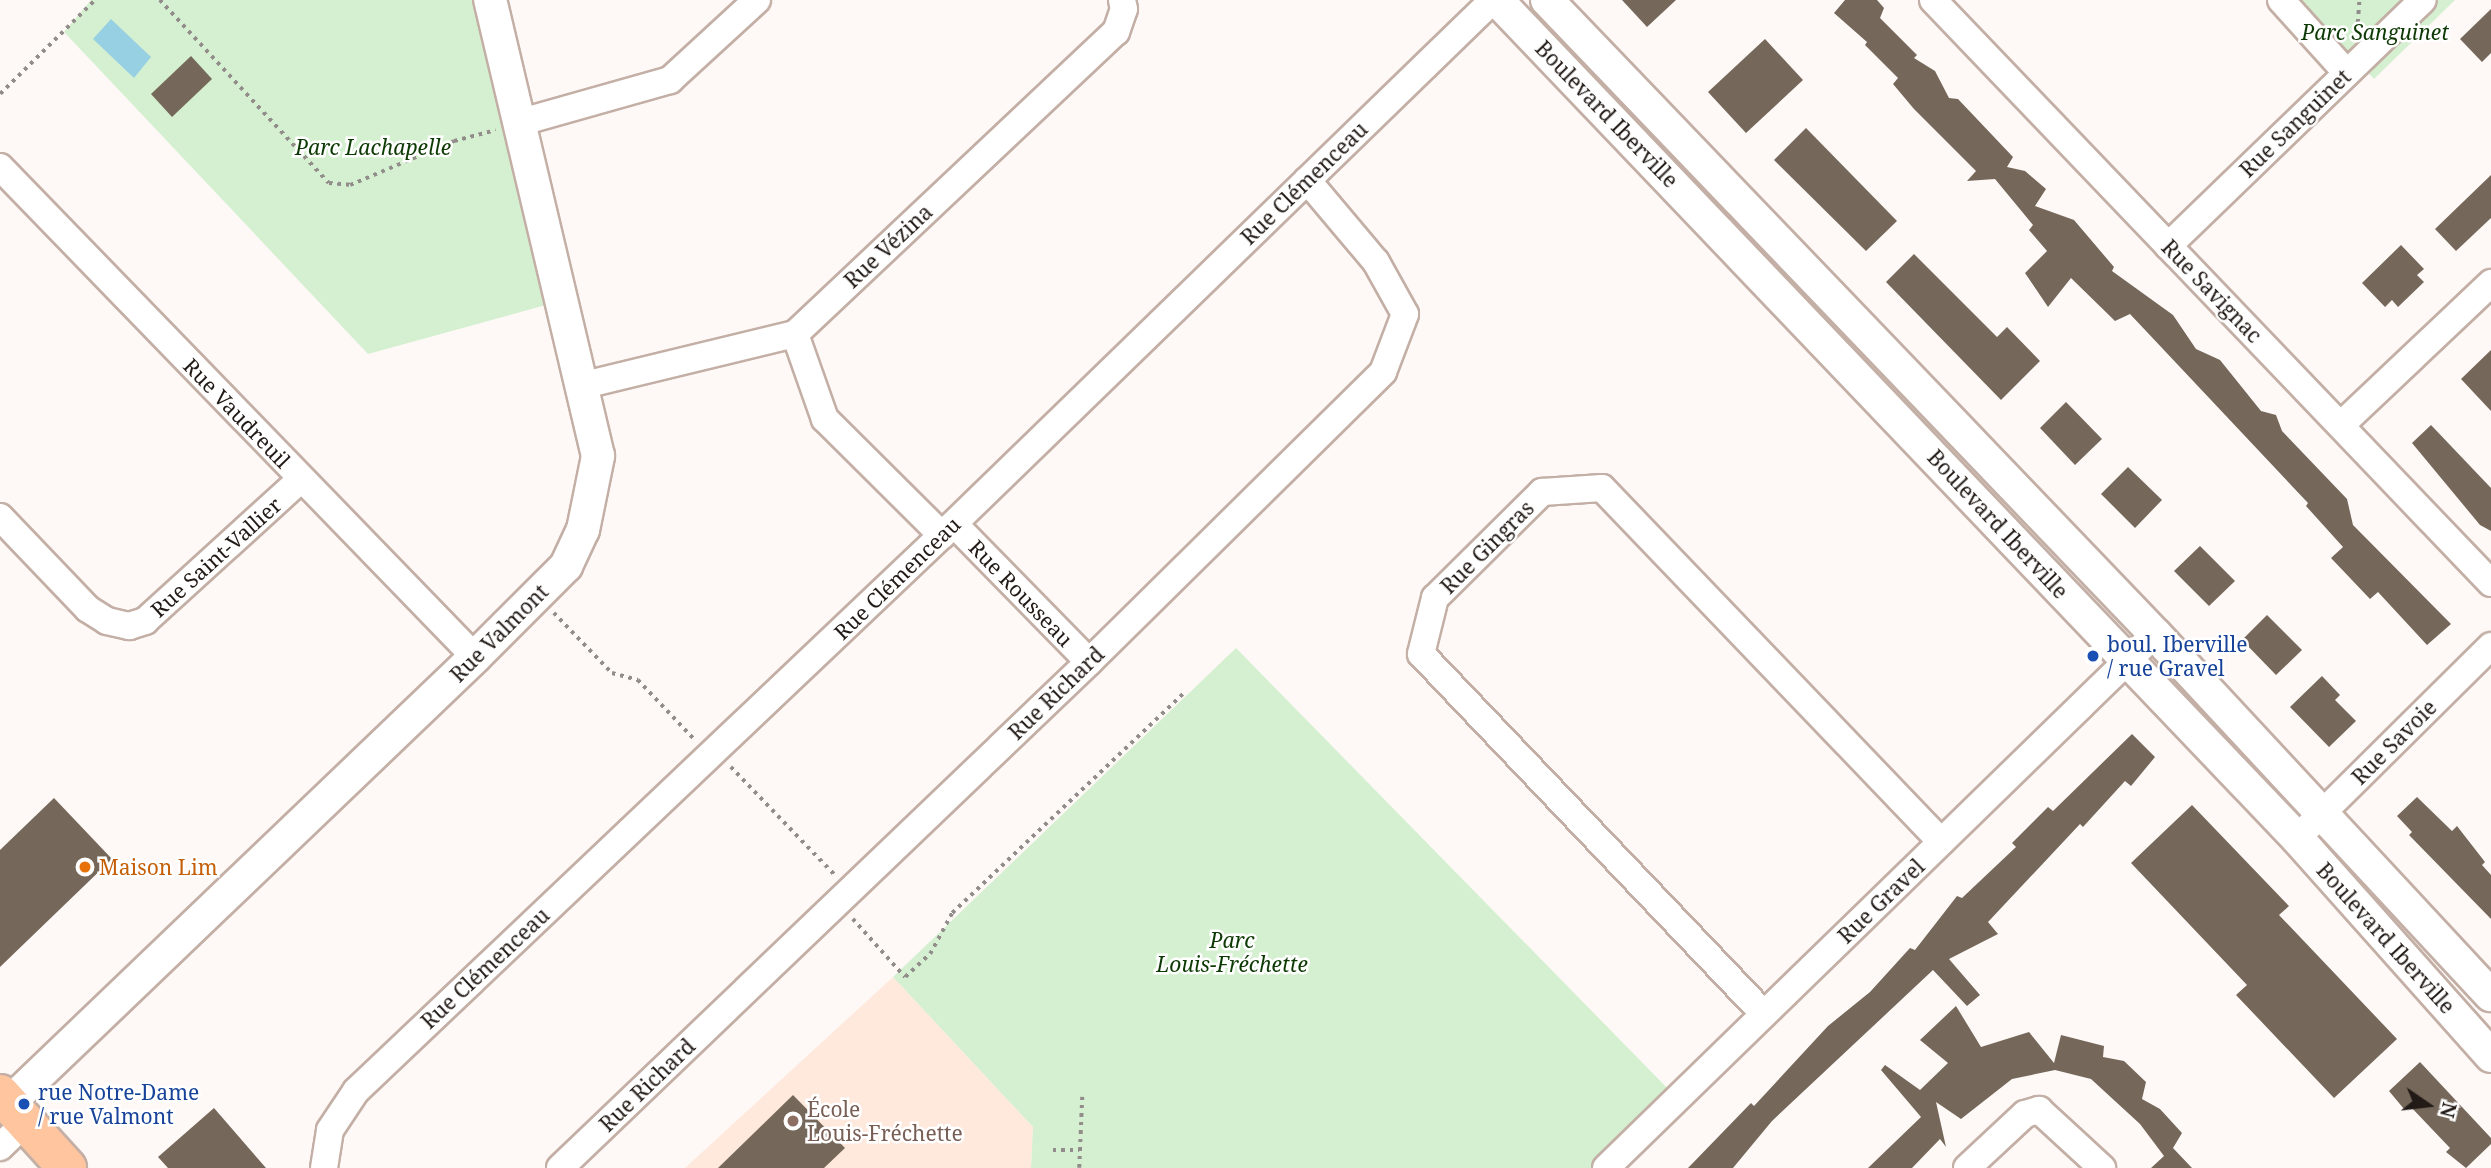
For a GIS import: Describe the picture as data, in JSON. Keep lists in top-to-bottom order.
{
  "streets": {
    "street": [
      "Boulevard Iberville",
      "Rue Sanguinet",
      "Rue Clémenceau",
      "Rue Vézina",
      "Rue Savignac",
      "Rue Vaudreuil",
      "Rue Gingras",
      "Rue Saint-Vallier",
      "Rue Rousseau",
      "Rue Valmont",
      "Rue Richard",
      "Rue Savoie",
      "Rue Gravel"
    ]
  },
  "crossings": [
    ["Boulevard Iberville", "Rue Clémenceau"],
    ["Boulevard Iberville", "Rue Savoie"],
    ["Boulevard Iberville", "Rue Gravel"],
    ["Rue Sanguinet", "Rue Savignac"],
    ["Rue Clémenceau", "Rue Rousseau"],
    ["Rue Clémenceau", "Rue Richard"],
    ["Rue Vézina", "Rue Rousseau"],
    ["Rue Vézina", "Rue Valmont"],
    ["Rue Vaudreuil", "Rue Saint-Vallier"],
    ["Rue Vaudreuil", "Rue Valmont"],
    ["Rue Gingras", "Rue Gravel"],
    ["Rue Rousseau", "Rue Richard"]
  ],
  "parks": ["Parc Sanguinet", "Parc Lachapelle", "Parc Louis-Fréchette"],
  "places": [
    "boul. Iberville / rue Gravel",
    "Maison Lim",
    "rue Notre-Dame / rue Valmont",
    "École Louis-Fréchette"
  ],
  "north": "right"
}
